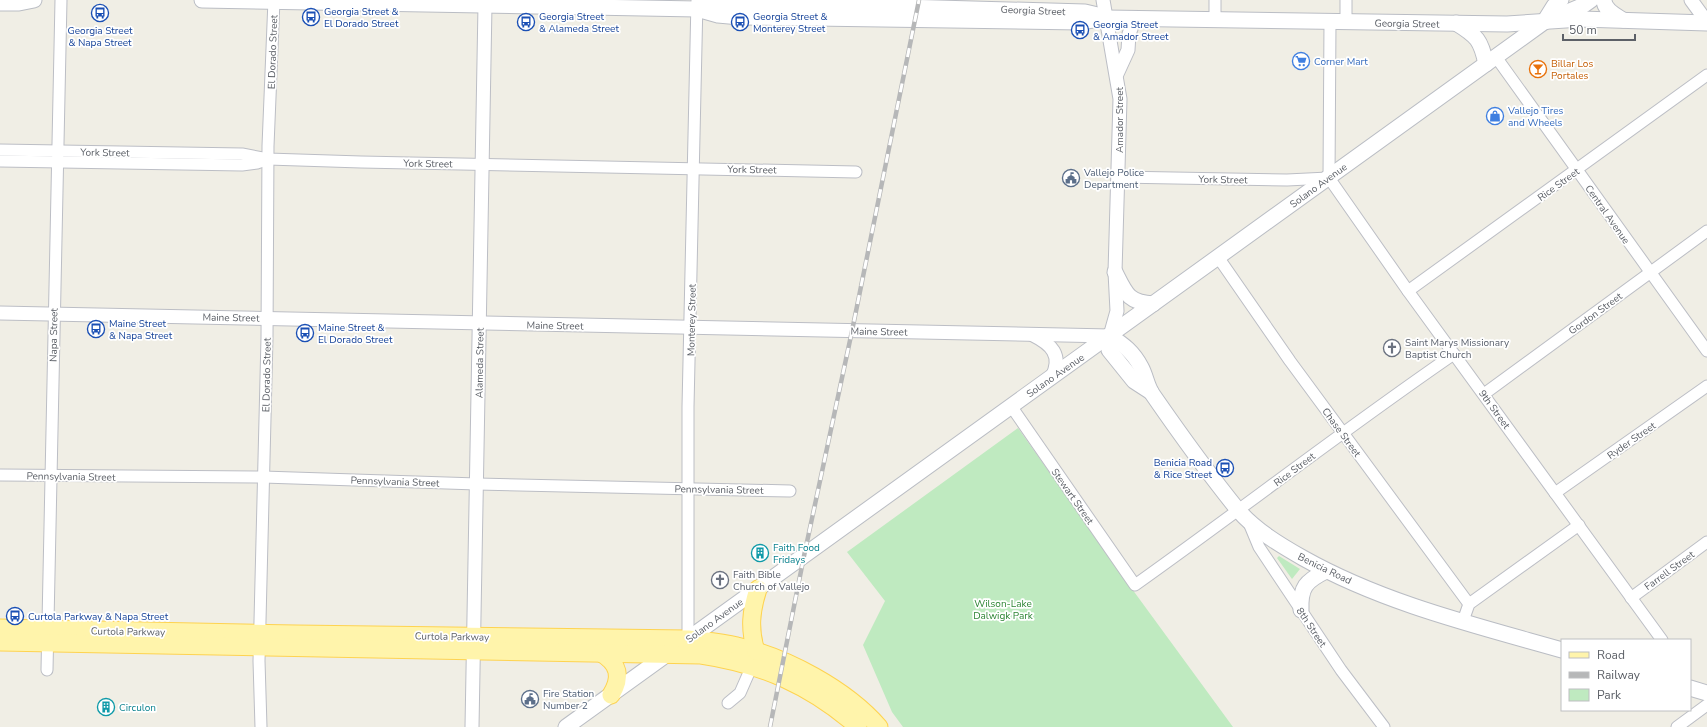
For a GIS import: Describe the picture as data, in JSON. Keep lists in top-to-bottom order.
{
  "streets": {
    "main road": [
      "Georgia Street",
      "Solano Avenue",
      "Benicia Road",
      "Curtola Parkway"
    ],
    "street": [
      "El Dorado Street",
      "Amador Street",
      "York Street",
      "Rice Street",
      "Central Avenue",
      "Gordon Street",
      "Maine Street",
      "Monterey Street",
      "Napa Street",
      "Alameda Street",
      "9th Street",
      "Chase Street",
      "Ryder Street",
      "Pennsylvania Street",
      "Stewart Street",
      "Farrell Street",
      "8th Street"
    ]
  },
  "crossings": [
    ["Georgia Street", "El Dorado Street"],
    ["Georgia Street", "Amador Street"],
    ["Georgia Street", "Solano Avenue"],
    ["Georgia Street", "Monterey Street"],
    ["Georgia Street", "Alameda Street"],
    ["El Dorado Street", "York Street"],
    ["El Dorado Street", "Maine Street"],
    ["El Dorado Street", "Pennsylvania Street"],
    ["El Dorado Street", "Curtola Parkway"],
    ["Amador Street", "York Street"],
    ["Amador Street", "Solano Avenue"],
    ["Amador Street", "Maine Street"],
    ["Amador Street", "Benicia Road"],
    ["York Street", "Solano Avenue"],
    ["York Street", "Monterey Street"],
    ["York Street", "Napa Street"],
    ["York Street", "Alameda Street"],
    ["York Street", "9th Street"],
    ["Rice Street", "Central Avenue"],
    ["Rice Street", "9th Street"],
    ["Rice Street", "Chase Street"],
    ["Rice Street", "Stewart Street"],
    ["Rice Street", "Benicia Road"],
    ["Solano Avenue", "Central Avenue"],
    ["Solano Avenue", "Maine Street"],
    ["Solano Avenue", "Monterey Street"],
    ["Solano Avenue", "9th Street"],
    ["Solano Avenue", "Chase Street"],
    ["Solano Avenue", "Stewart Street"],
    ["Solano Avenue", "Benicia Road"],
    ["Solano Avenue", "Curtola Parkway"],
    ["Central Avenue", "Gordon Street"],
    ["Gordon Street", "9th Street"],
    ["Maine Street", "Monterey Street"],
    ["Maine Street", "Napa Street"],
    ["Maine Street", "Alameda Street"],
    ["Maine Street", "Benicia Road"],
    ["Monterey Street", "Pennsylvania Street"],
    ["Monterey Street", "Curtola Parkway"],
    ["Napa Street", "Pennsylvania Street"],
    ["Napa Street", "Curtola Parkway"],
    ["Alameda Street", "Pennsylvania Street"],
    ["Alameda Street", "Curtola Parkway"],
    ["9th Street", "Ryder Street"],
    ["9th Street", "Farrell Street"],
    ["Benicia Road", "8th Street"]
  ],
  "parks": ["Wilson-Lake Dalwigk Park"],
  "places": {
    "bus stop": [
      "Georgia Street & Napa Street",
      "Georgia Street & El Dorado Street",
      "Georgia Street & Alameda Street",
      "Georgia Street & Monterey Street",
      "Georgia Street & Amador Street",
      "Maine Street & Napa Street",
      "Maine Street & El Dorado Street",
      "Benicia Road & Rice Street",
      "Curtola Parkway & Napa Street"
    ],
    "supermarket": ["Corner Mart"],
    "bar": ["Billar Los Portales"],
    "shop": ["Vallejo Tires and Wheels"],
    "public building": ["Vallejo Police Department", "Fire Station Number 2"],
    "church": ["Saint Marys Missionary Baptist Church", "Faith Bible Church of Vallejo"],
    "building": ["Faith Food Fridays", "Circulon"]
  },
  "legend": ["Road", "Railway", "Park"],
  "scale_bar": "50 m"
}
